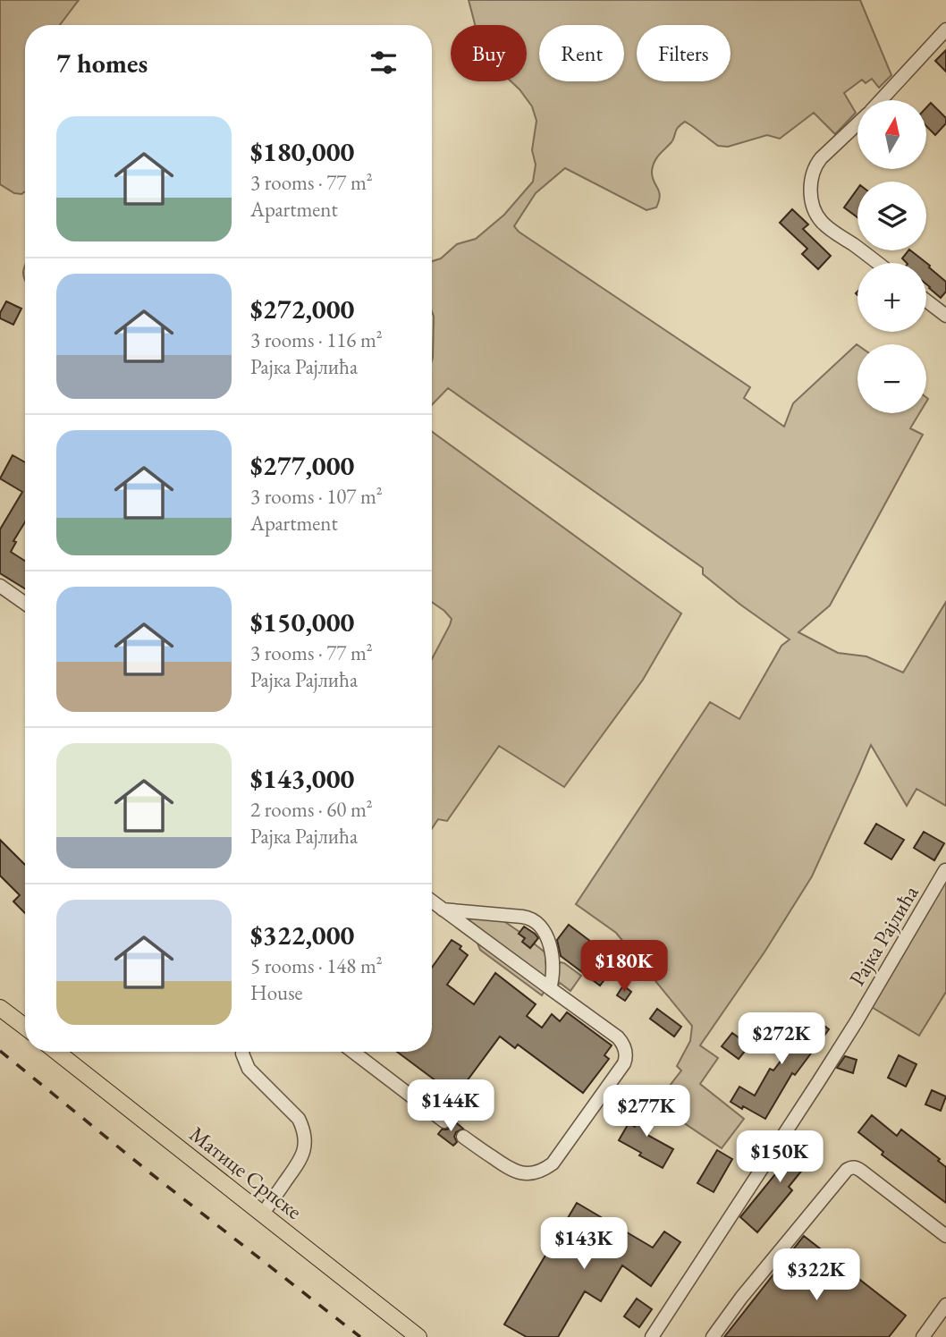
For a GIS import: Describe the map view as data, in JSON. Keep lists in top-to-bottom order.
{
  "streets": {
    "main road": ["Матице Српске"],
    "street": ["Рајка Рајлића"]
  },
  "north": "top",
  "page": {
    "chip": ["Buy", "Rent", "Filters"],
    "heading": "7 homes",
    "map_buttons": ["+", "−"],
    "list": [
      {
        "name": "$180,000",
        "note": "3 rooms · 77 m² · Apartment"
      },
      {
        "name": "$272,000",
        "note": "3 rooms · 116 m² · Рајка Рајлића"
      },
      {
        "name": "$277,000",
        "note": "3 rooms · 107 m² · Apartment"
      },
      {
        "name": "$150,000",
        "note": "3 rooms · 77 m² · Рајка Рајлића"
      },
      {
        "name": "$143,000",
        "note": "2 rooms · 60 m² · Рајка Рајлића"
      },
      {
        "name": "$322,000",
        "note": "5 rooms · 148 m² · House"
      }
    ],
    "price": [
      "$180K",
      "$272K",
      "$144K",
      "$277K",
      "$150K",
      "$143K",
      "$322K"
    ]
  }
}
